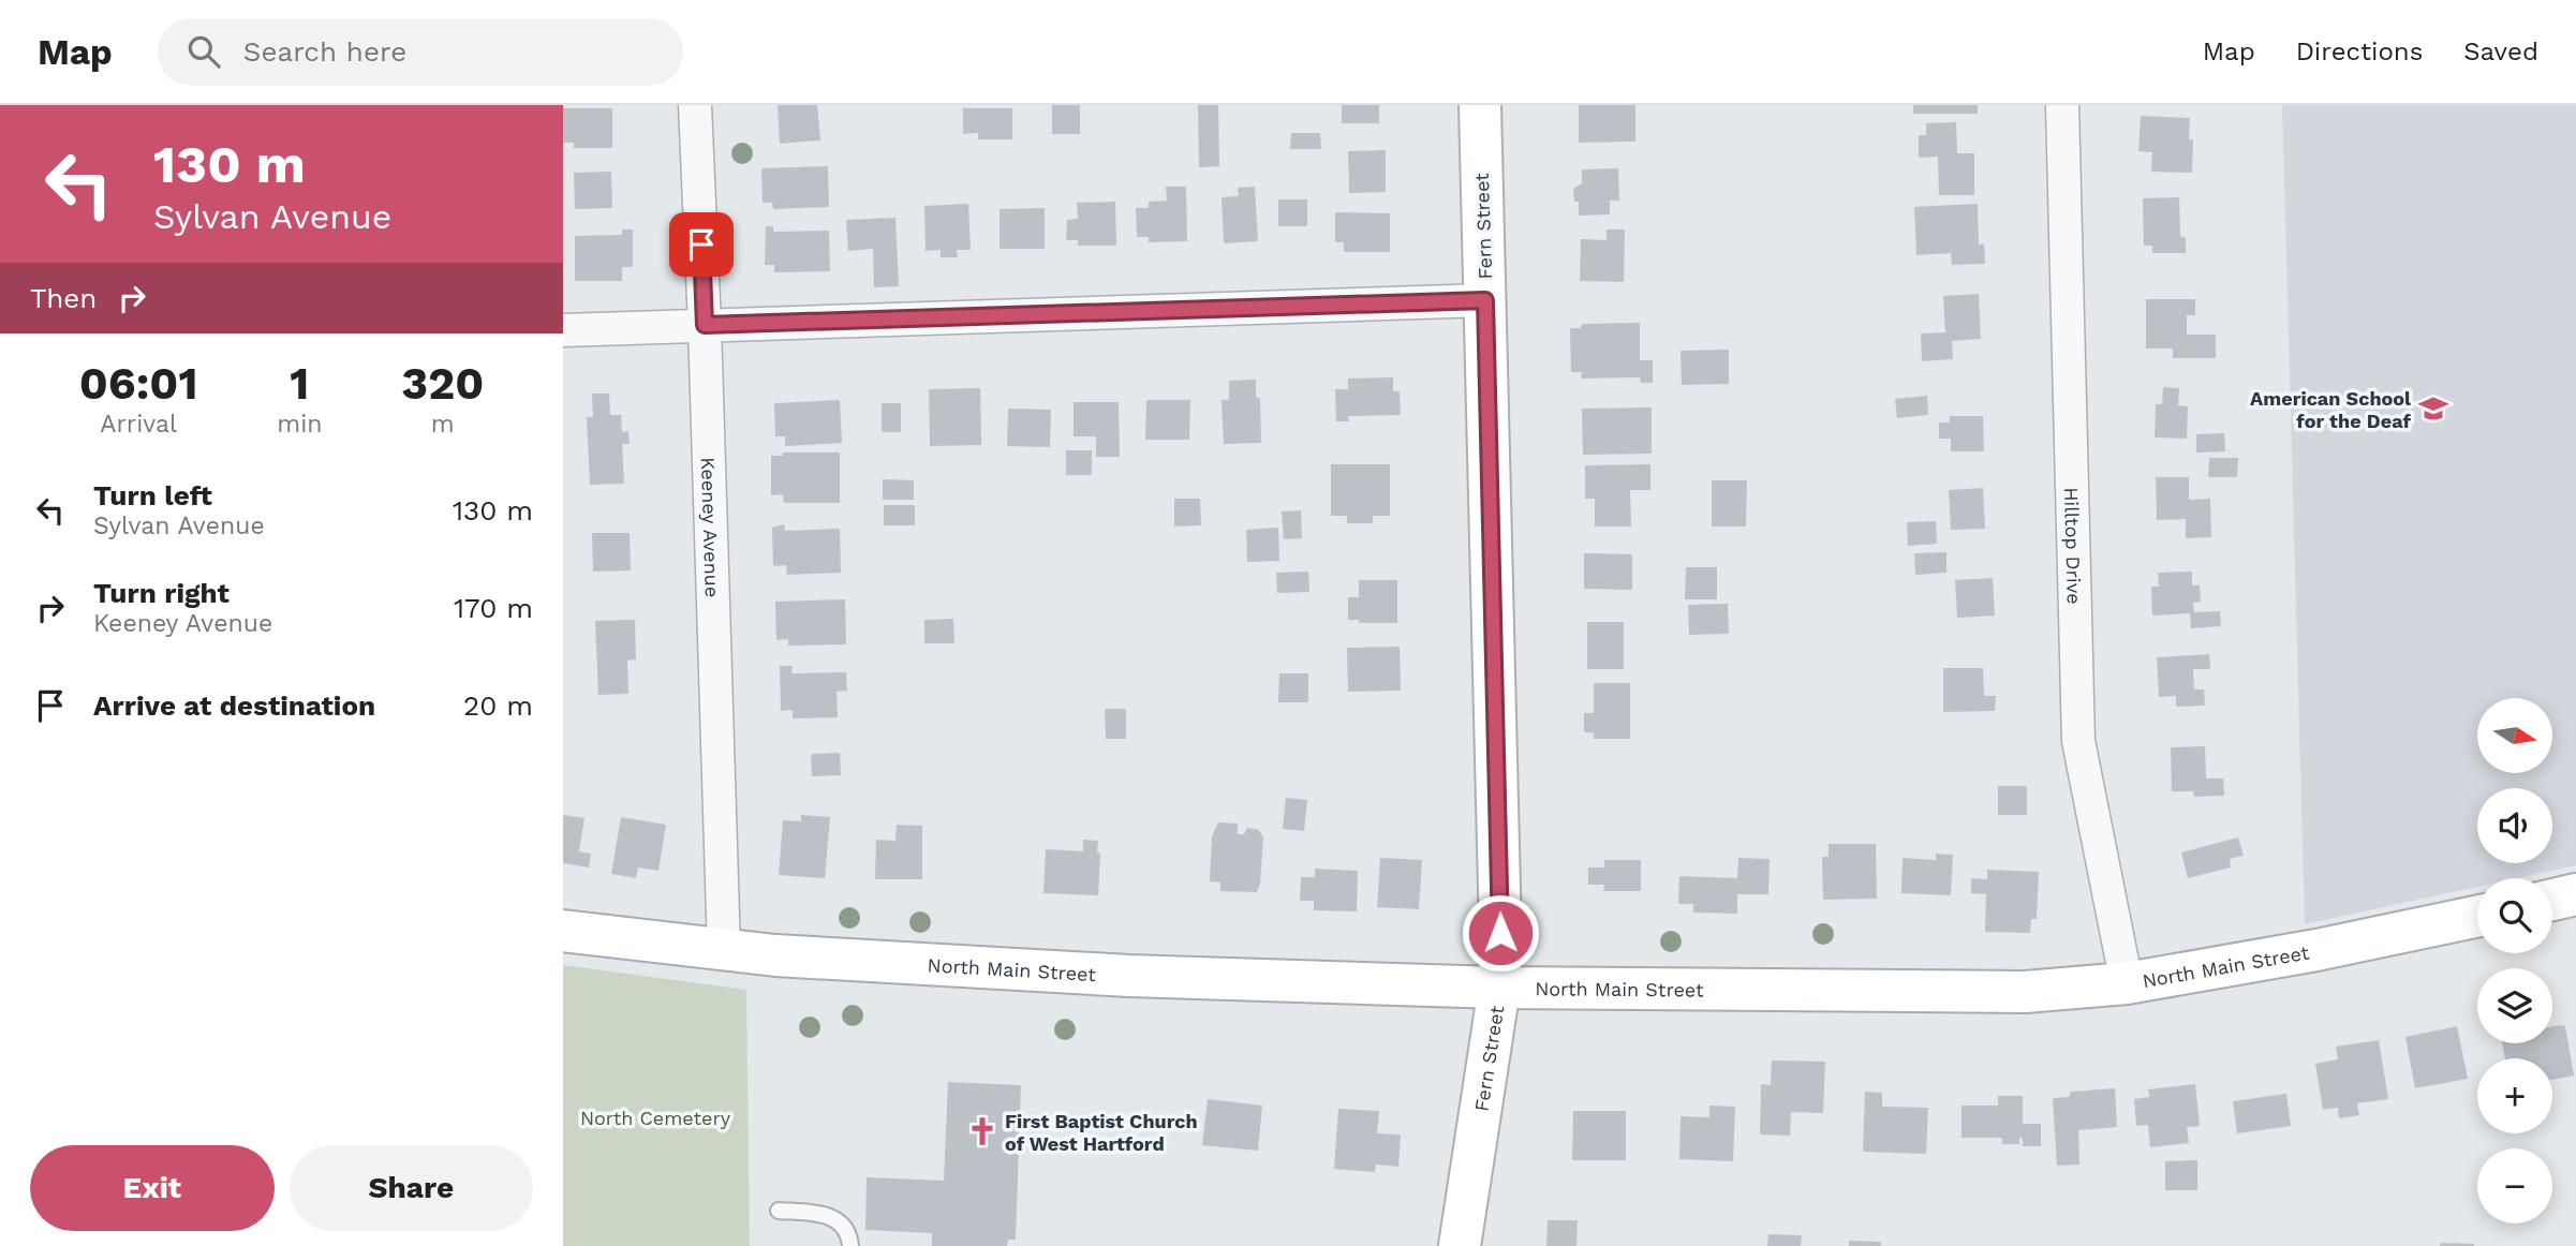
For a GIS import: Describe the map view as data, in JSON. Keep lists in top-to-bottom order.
{
  "streets": {
    "main road": ["Fern Street", "North Main Street"],
    "street": ["Keeney Avenue", "Hilltop Drive"]
  },
  "crossings": [
    ["Fern Street", "North Main Street"],
    ["Keeney Avenue", "North Main Street"],
    ["Hilltop Drive", "North Main Street"]
  ],
  "parks": ["North Cemetery"],
  "places": {
    "school or university": ["American School for the Deaf"],
    "church": ["First Baptist Church of West Hartford"]
  },
  "north": "right",
  "page": {
    "header": "Map",
    "search": "Search here",
    "nav": ["Map", "Directions", "Saved"],
    "turn": ["130 m", "Sylvan Avenue"],
    "then": "Then",
    "eta": [
      "06:01",
      "Arrival",
      "1",
      "min",
      "320",
      "m"
    ],
    "list": [
      {
        "name": "Turn left",
        "note": "Sylvan Avenue",
        "value": "130 m"
      },
      {
        "name": "Turn right",
        "note": "Keeney Avenue",
        "value": "170 m"
      },
      {
        "name": "Arrive at destination",
        "value": "20 m"
      }
    ],
    "map_buttons": ["+", "−"],
    "buttons": ["Exit", "Share"]
  }
}
